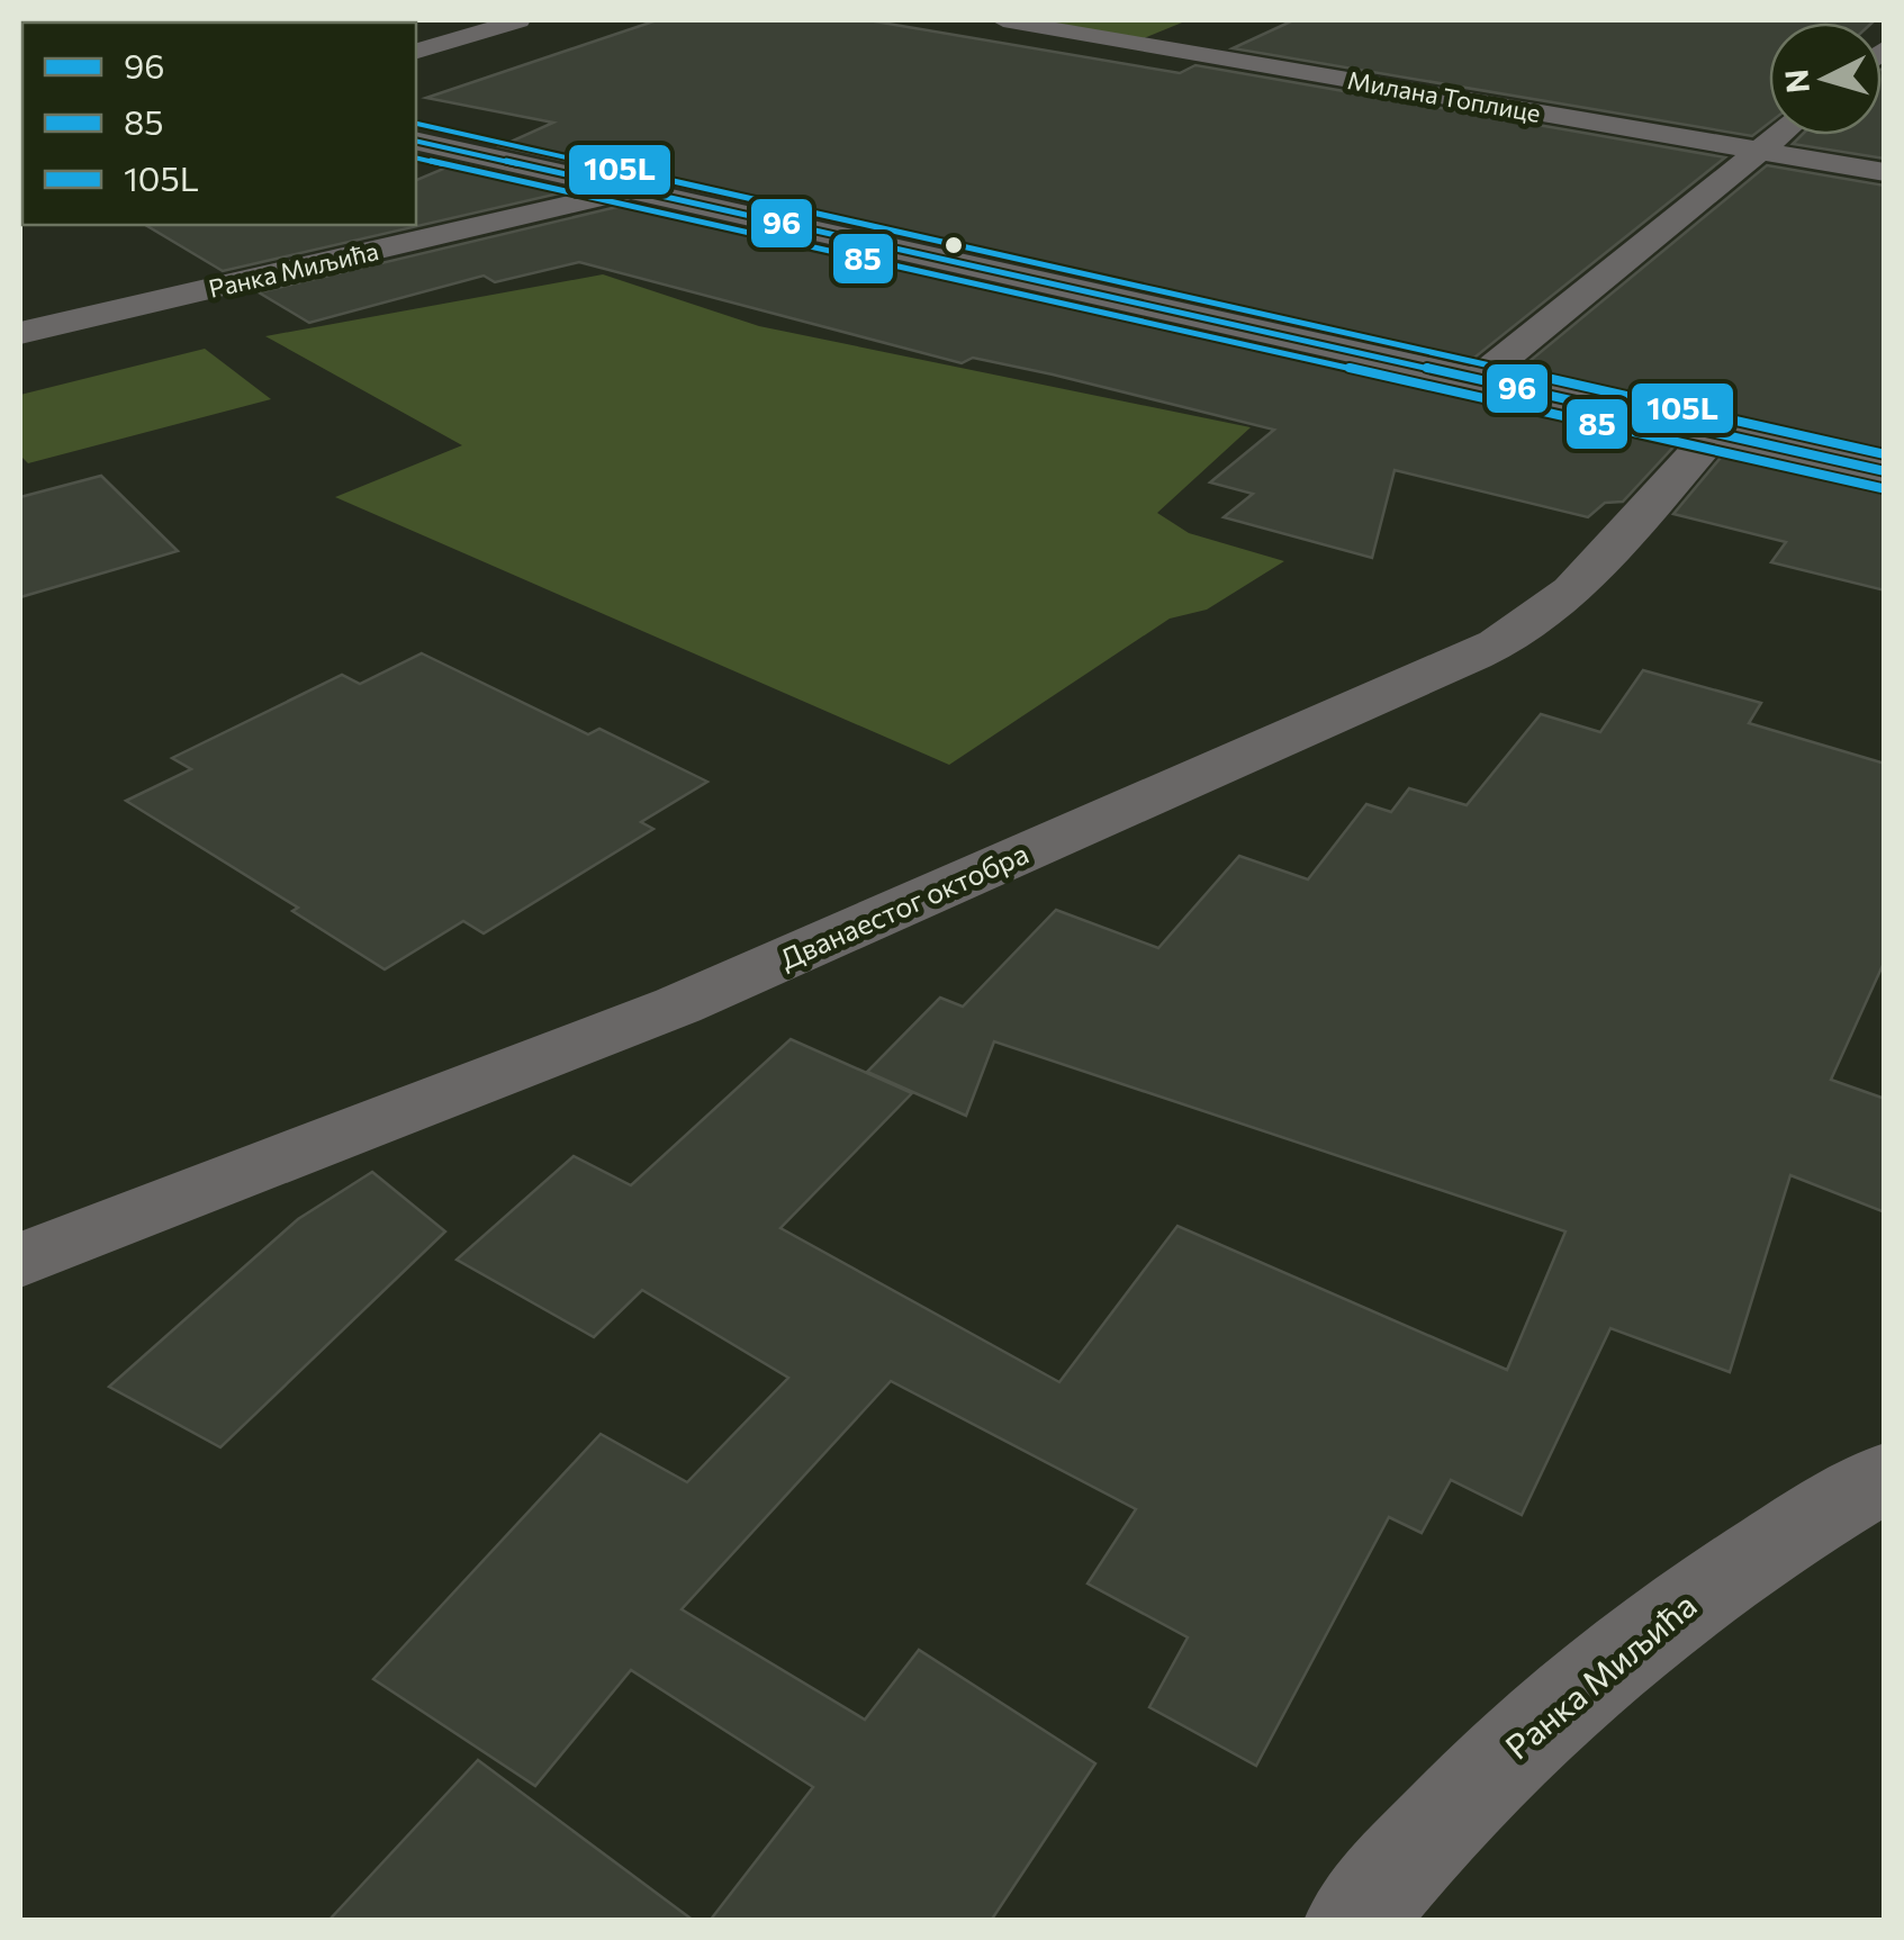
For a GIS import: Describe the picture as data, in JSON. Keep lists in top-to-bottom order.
{
  "streets": {
    "street": ["Милана Топлице", "Ранка Миљића", "Дванаестог октобра"]
  },
  "lines": ["transit line 105L", "transit line 96", "transit line 85"],
  "legend": ["96", "85", "105L"],
  "north": "left"
}
